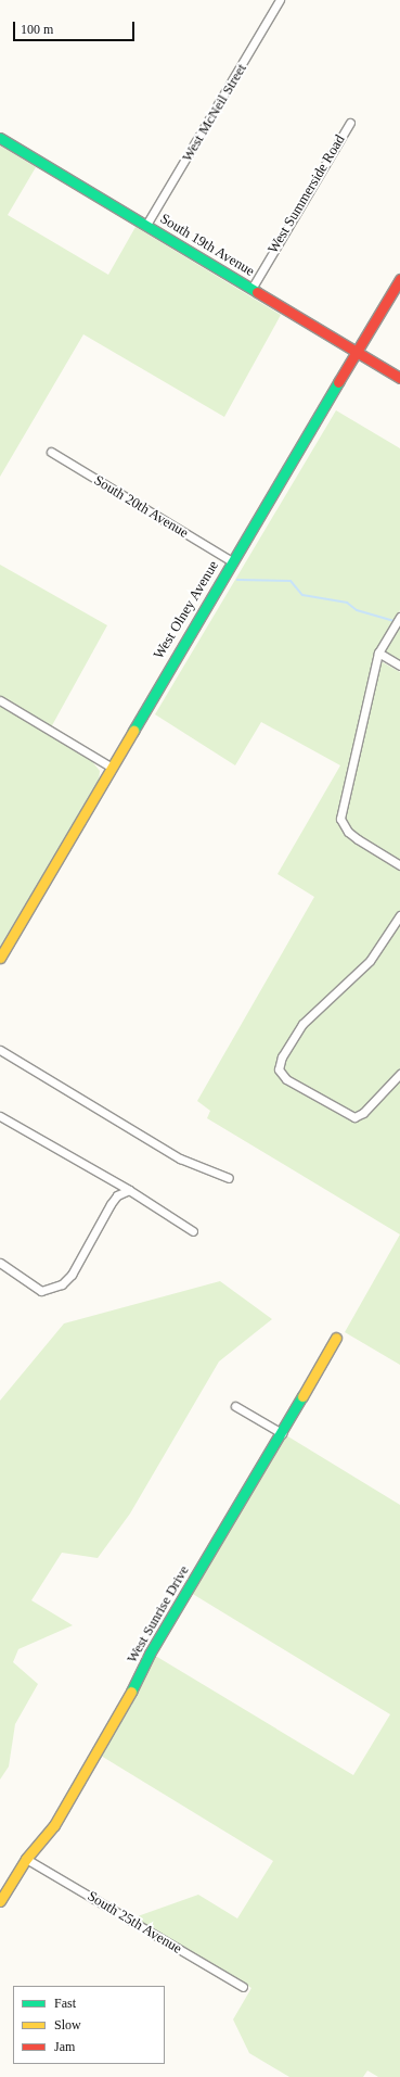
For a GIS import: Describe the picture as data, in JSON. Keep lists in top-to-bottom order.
{
  "streets": {
    "street": [
      "West McNeil Street",
      "West Summerside Road",
      "South 19th Avenue",
      "South 20th Avenue",
      "West Olney Avenue",
      "West Sunrise Drive",
      "South 25th Avenue"
    ]
  },
  "crossings": [
    ["West McNeil Street", "South 19th Avenue"],
    ["West Summerside Road", "South 19th Avenue"],
    ["South 19th Avenue", "West Olney Avenue"],
    ["South 20th Avenue", "West Olney Avenue"],
    ["West Sunrise Drive", "South 25th Avenue"]
  ],
  "legend": ["Fast", "Slow", "Jam"],
  "scale_bar": "100 m"
}
